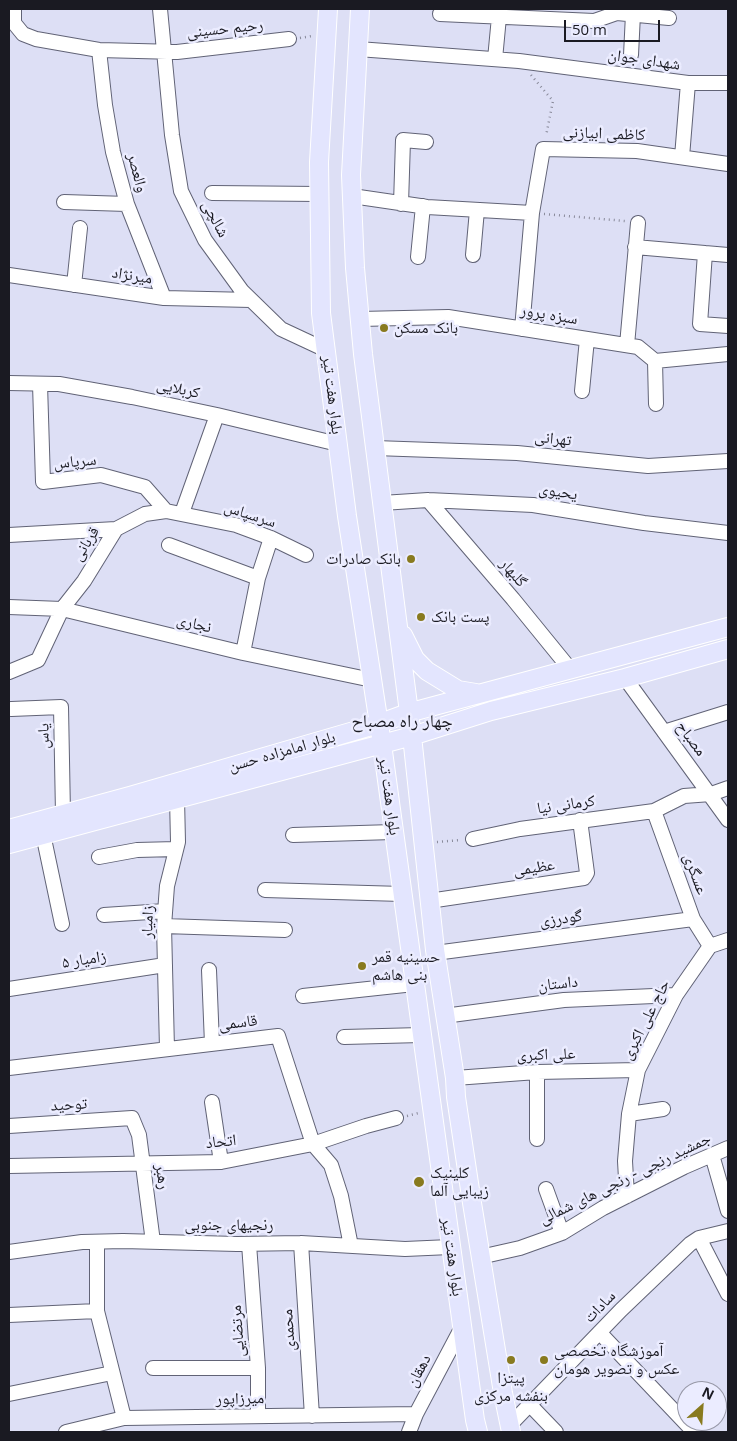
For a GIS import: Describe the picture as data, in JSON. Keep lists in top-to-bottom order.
{
  "streets": {
    "main road": ["بلوار هفت تیر", "بلوار امامزاده حسن"],
    "street": [
      "رحیم حسینی",
      "شهدای جوان",
      "کاظمی ابیازنی",
      "والعصر",
      "شالچی",
      "میرنژاد",
      "سبزه پرور",
      "کربلایی",
      "تهرانی",
      "سرپاس",
      "یحیوی",
      "سرسپاس",
      "قربانی",
      "گلبهار",
      "نجاری",
      "یاس",
      "مصباح",
      "کرمانی نیا",
      "عظیمی",
      "عسگری",
      "گودرزی",
      "زامیار",
      "زامیار ۵",
      "داستان",
      "حاج علی اکبری",
      "قاسمی",
      "علی اکبری",
      "توحید",
      "اتحاد",
      "رهبر",
      "جمشید رنجی - رنجی های شمالی",
      "رنجیهای جنوبی",
      "سادات",
      "محمدی",
      "مرتضایی",
      "دهقان",
      "میرزاپور"
    ]
  },
  "crossings": [
    ["رحیم حسینی", "شالچی"],
    ["شهدای جوان", "بلوار هفت تیر"],
    ["کاظمی ابیازنی", "سبزه پرور"],
    ["والعصر", "میرنژاد"],
    ["شالچی", "میرنژاد"],
    ["شالچی", "بلوار هفت تیر"],
    ["سبزه پرور", "بلوار هفت تیر"],
    ["کربلایی", "بلوار هفت تیر"],
    ["کربلایی", "سرپاس"],
    ["بلوار هفت تیر", "تهرانی"],
    ["بلوار هفت تیر", "یحیوی"],
    ["بلوار هفت تیر", "نجاری"],
    ["بلوار هفت تیر", "بلوار امامزاده حسن"],
    ["بلوار هفت تیر", "عظیمی"],
    ["بلوار هفت تیر", "گودرزی"],
    ["بلوار هفت تیر", "داستان"],
    ["بلوار هفت تیر", "علی اکبری"],
    ["بلوار هفت تیر", "جمشید رنجی - رنجی های شمالی"],
    ["بلوار هفت تیر", "رنجیهای جنوبی"],
    ["بلوار هفت تیر", "سادات"],
    ["بلوار هفت تیر", "دهقان"],
    ["سرپاس", "قربانی"],
    ["یحیوی", "گلبهار"],
    ["سرسپاس", "قربانی"],
    ["قربانی", "نجاری"],
    ["گلبهار", "بلوار امامزاده حسن"],
    ["یاس", "بلوار امامزاده حسن"],
    ["مصباح", "بلوار امامزاده حسن"],
    ["مصباح", "کرمانی نیا"],
    ["بلوار امامزاده حسن", "زامیار"],
    ["کرمانی نیا", "عظیمی"],
    ["کرمانی نیا", "عسگری"],
    ["عسگری", "گودرزی"],
    ["عسگری", "حاج علی اکبری"],
    ["زامیار", "زامیار ۵"],
    ["زامیار", "قاسمی"],
    ["داستان", "حاج علی اکبری"],
    ["حاج علی اکبری", "علی اکبری"],
    ["حاج علی اکبری", "جمشید رنجی - رنجی های شمالی"],
    ["قاسمی", "اتحاد"],
    ["قاسمی", "رنجیهای جنوبی"],
    ["توحید", "رهبر"],
    ["اتحاد", "رهبر"],
    ["رهبر", "رنجیهای جنوبی"],
    ["رنجیهای جنوبی", "محمدی"],
    ["رنجیهای جنوبی", "مرتضایی"],
    ["محمدی", "میرزاپور"],
    ["مرتضایی", "میرزاپور"],
    ["دهقان", "میرزاپور"]
  ],
  "districts": ["چهار راه مصباح"],
  "places": [
    "بانک مسکن",
    "بانک صادرات",
    "پست بانک",
    "حسینیه قمر بنی هاشم",
    "کلینیک زیبایی آلما",
    "پیتزا بنفشه مرکزی",
    "آموزشگاه تخصصی عکس و تصویر هومان"
  ],
  "scale_bar": "50 m",
  "north": "top right"
}
